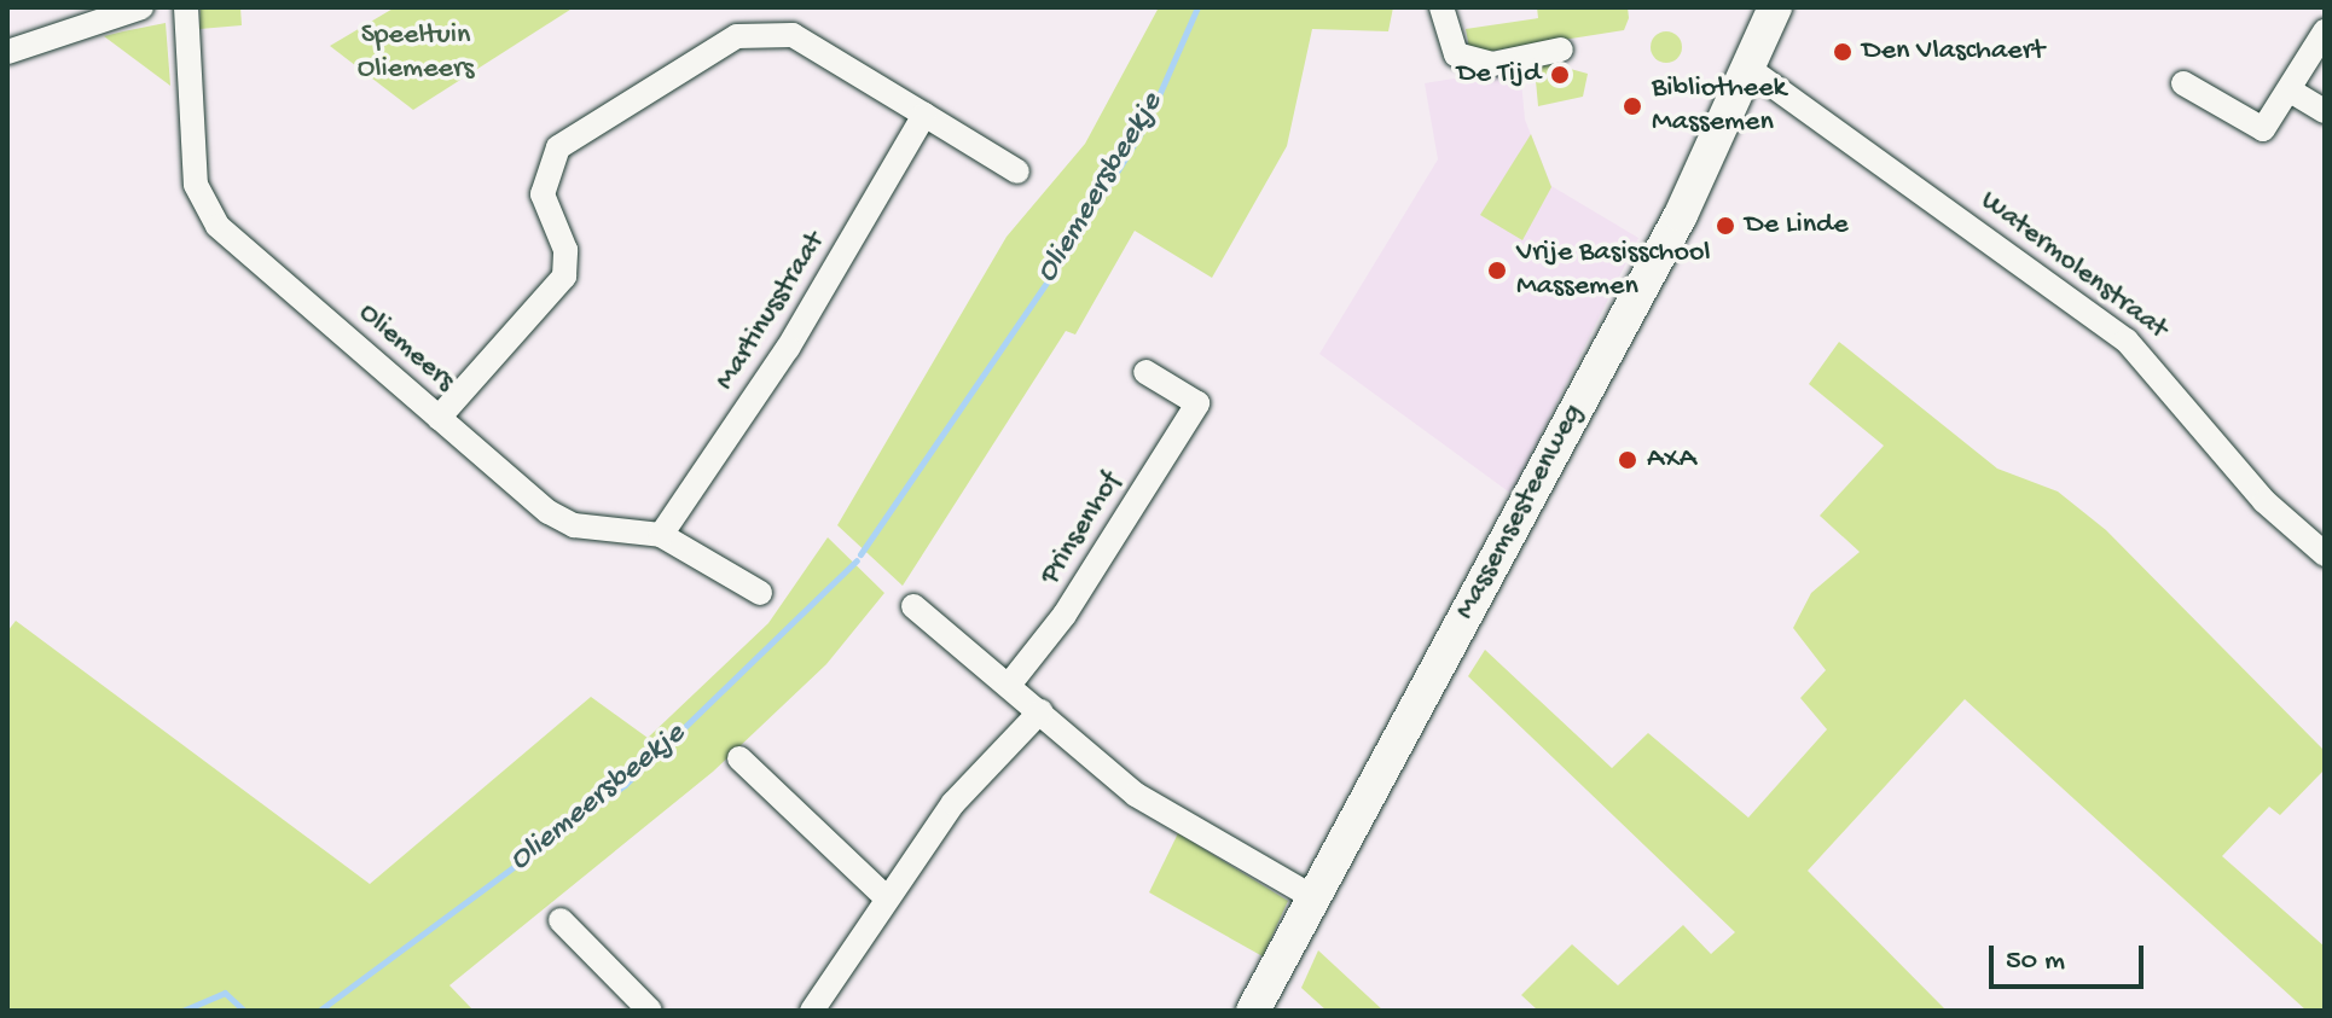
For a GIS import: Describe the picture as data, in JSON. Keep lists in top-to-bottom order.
{
  "streets": {
    "main road": ["Massemsesteenweg"],
    "street": [
      "Watermolenstraat",
      "Martinusstraat",
      "Oliemeers",
      "Prinsenhof"
    ]
  },
  "crossings": [
    ["Watermolenstraat", "Massemsesteenweg"],
    ["Martinusstraat", "Oliemeers"]
  ],
  "water": ["Oliemeersbeekje"],
  "parks": ["Speeltuin Oliemeers"],
  "places": [
    "Den Vlaschaert",
    "De Tijd",
    "Bibliotheek Massemen",
    "De Linde",
    "Vrije Basisschool Massemen",
    "AXA"
  ],
  "scale_bar": "50 m"
}
